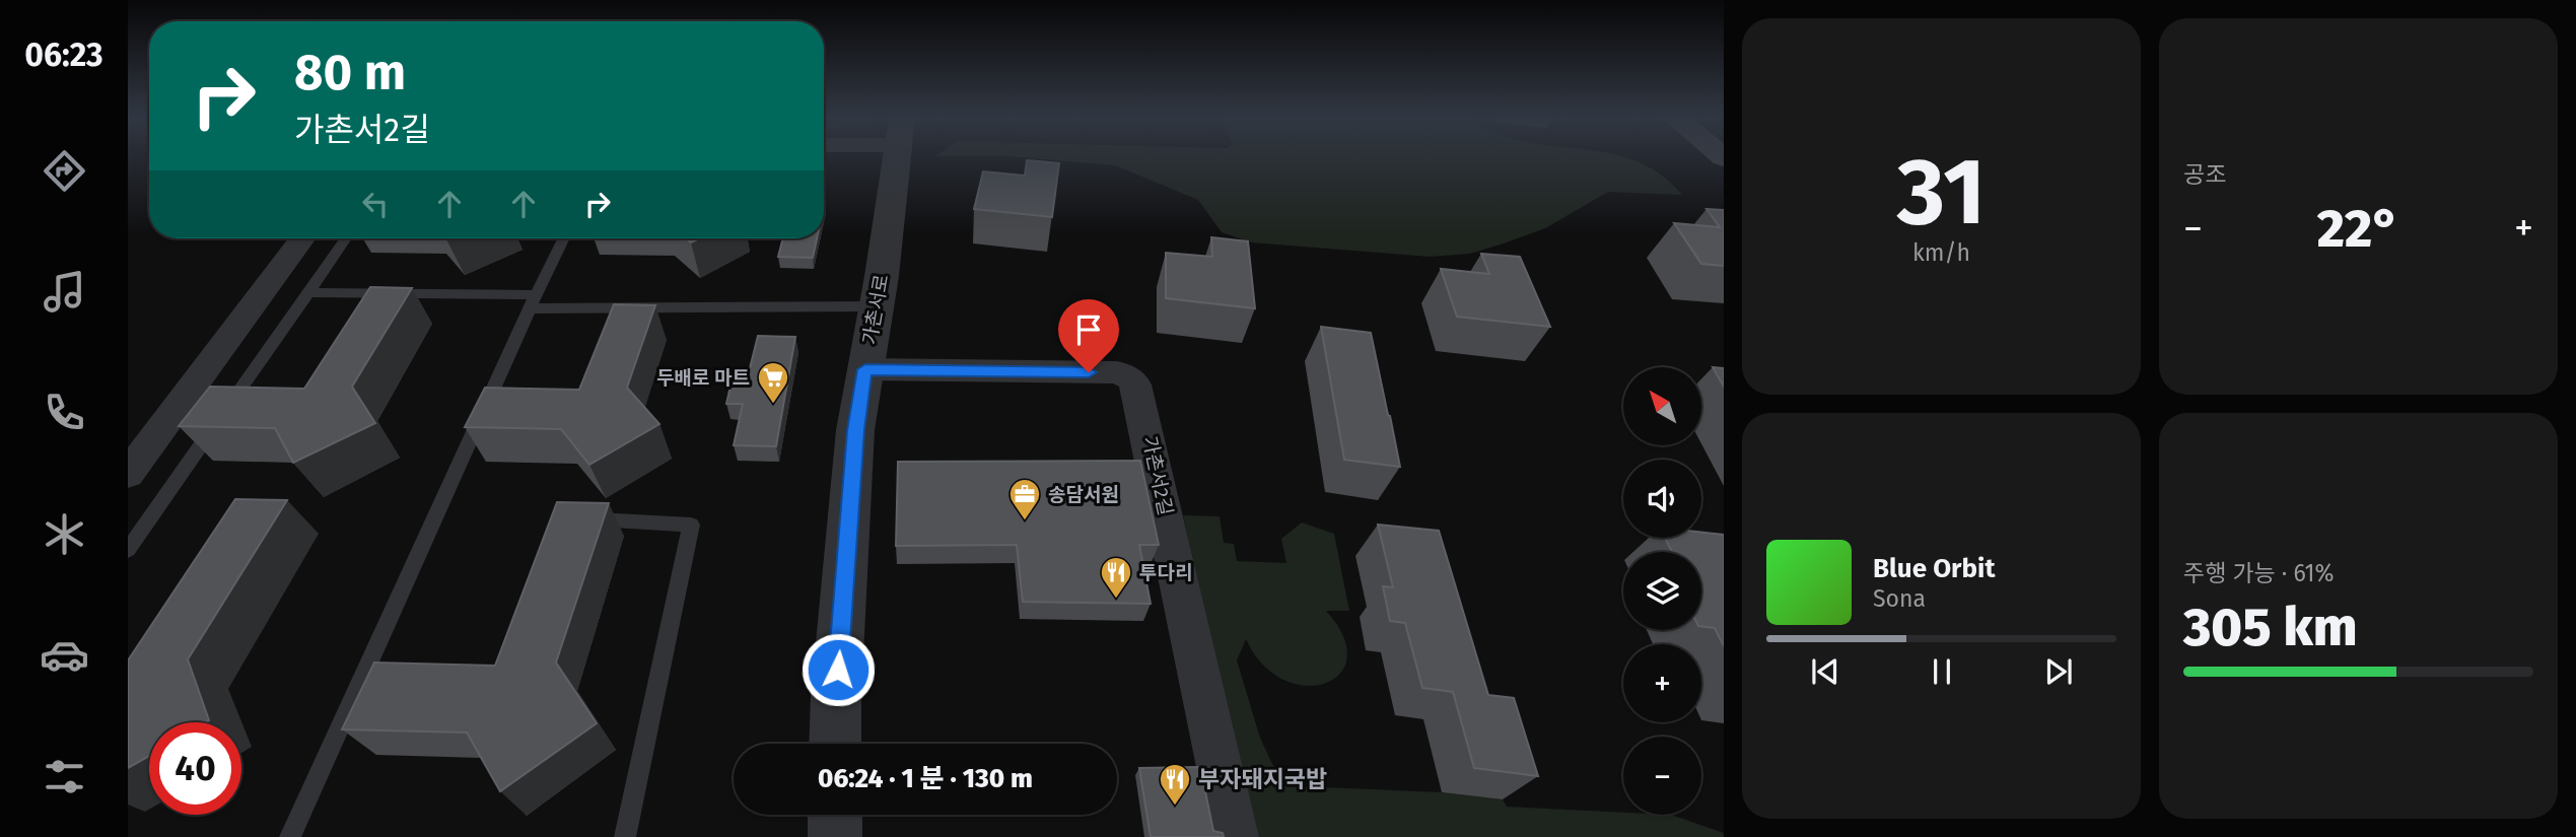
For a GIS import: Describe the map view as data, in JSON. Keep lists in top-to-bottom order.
{
  "streets": {
    "street": ["가촌서로", "가촌서2길"]
  },
  "crossings": [
    ["가촌서로", "가촌서2길"]
  ],
  "places": {
    "supermarket": ["두배로 마트"],
    "office": ["송담서원"],
    "restaurant": ["투다리", "부자돼지국밥"]
  },
  "north": "top left",
  "page": {
    "tabs": "06:23",
    "tile": [
      ["31", "km/h"],
      "공조",
      ["주행 가능 · 61%", "305 km"]
    ],
    "turn": ["80 m", "가촌서2길"],
    "heat": ["−", "22°", "+"],
    "map_buttons": ["+", "−"],
    "song": ["Blue Orbit", "Sona"],
    "limit": "40",
    "trip": "06:24 · 1 분 · 130 m"
  }
}
